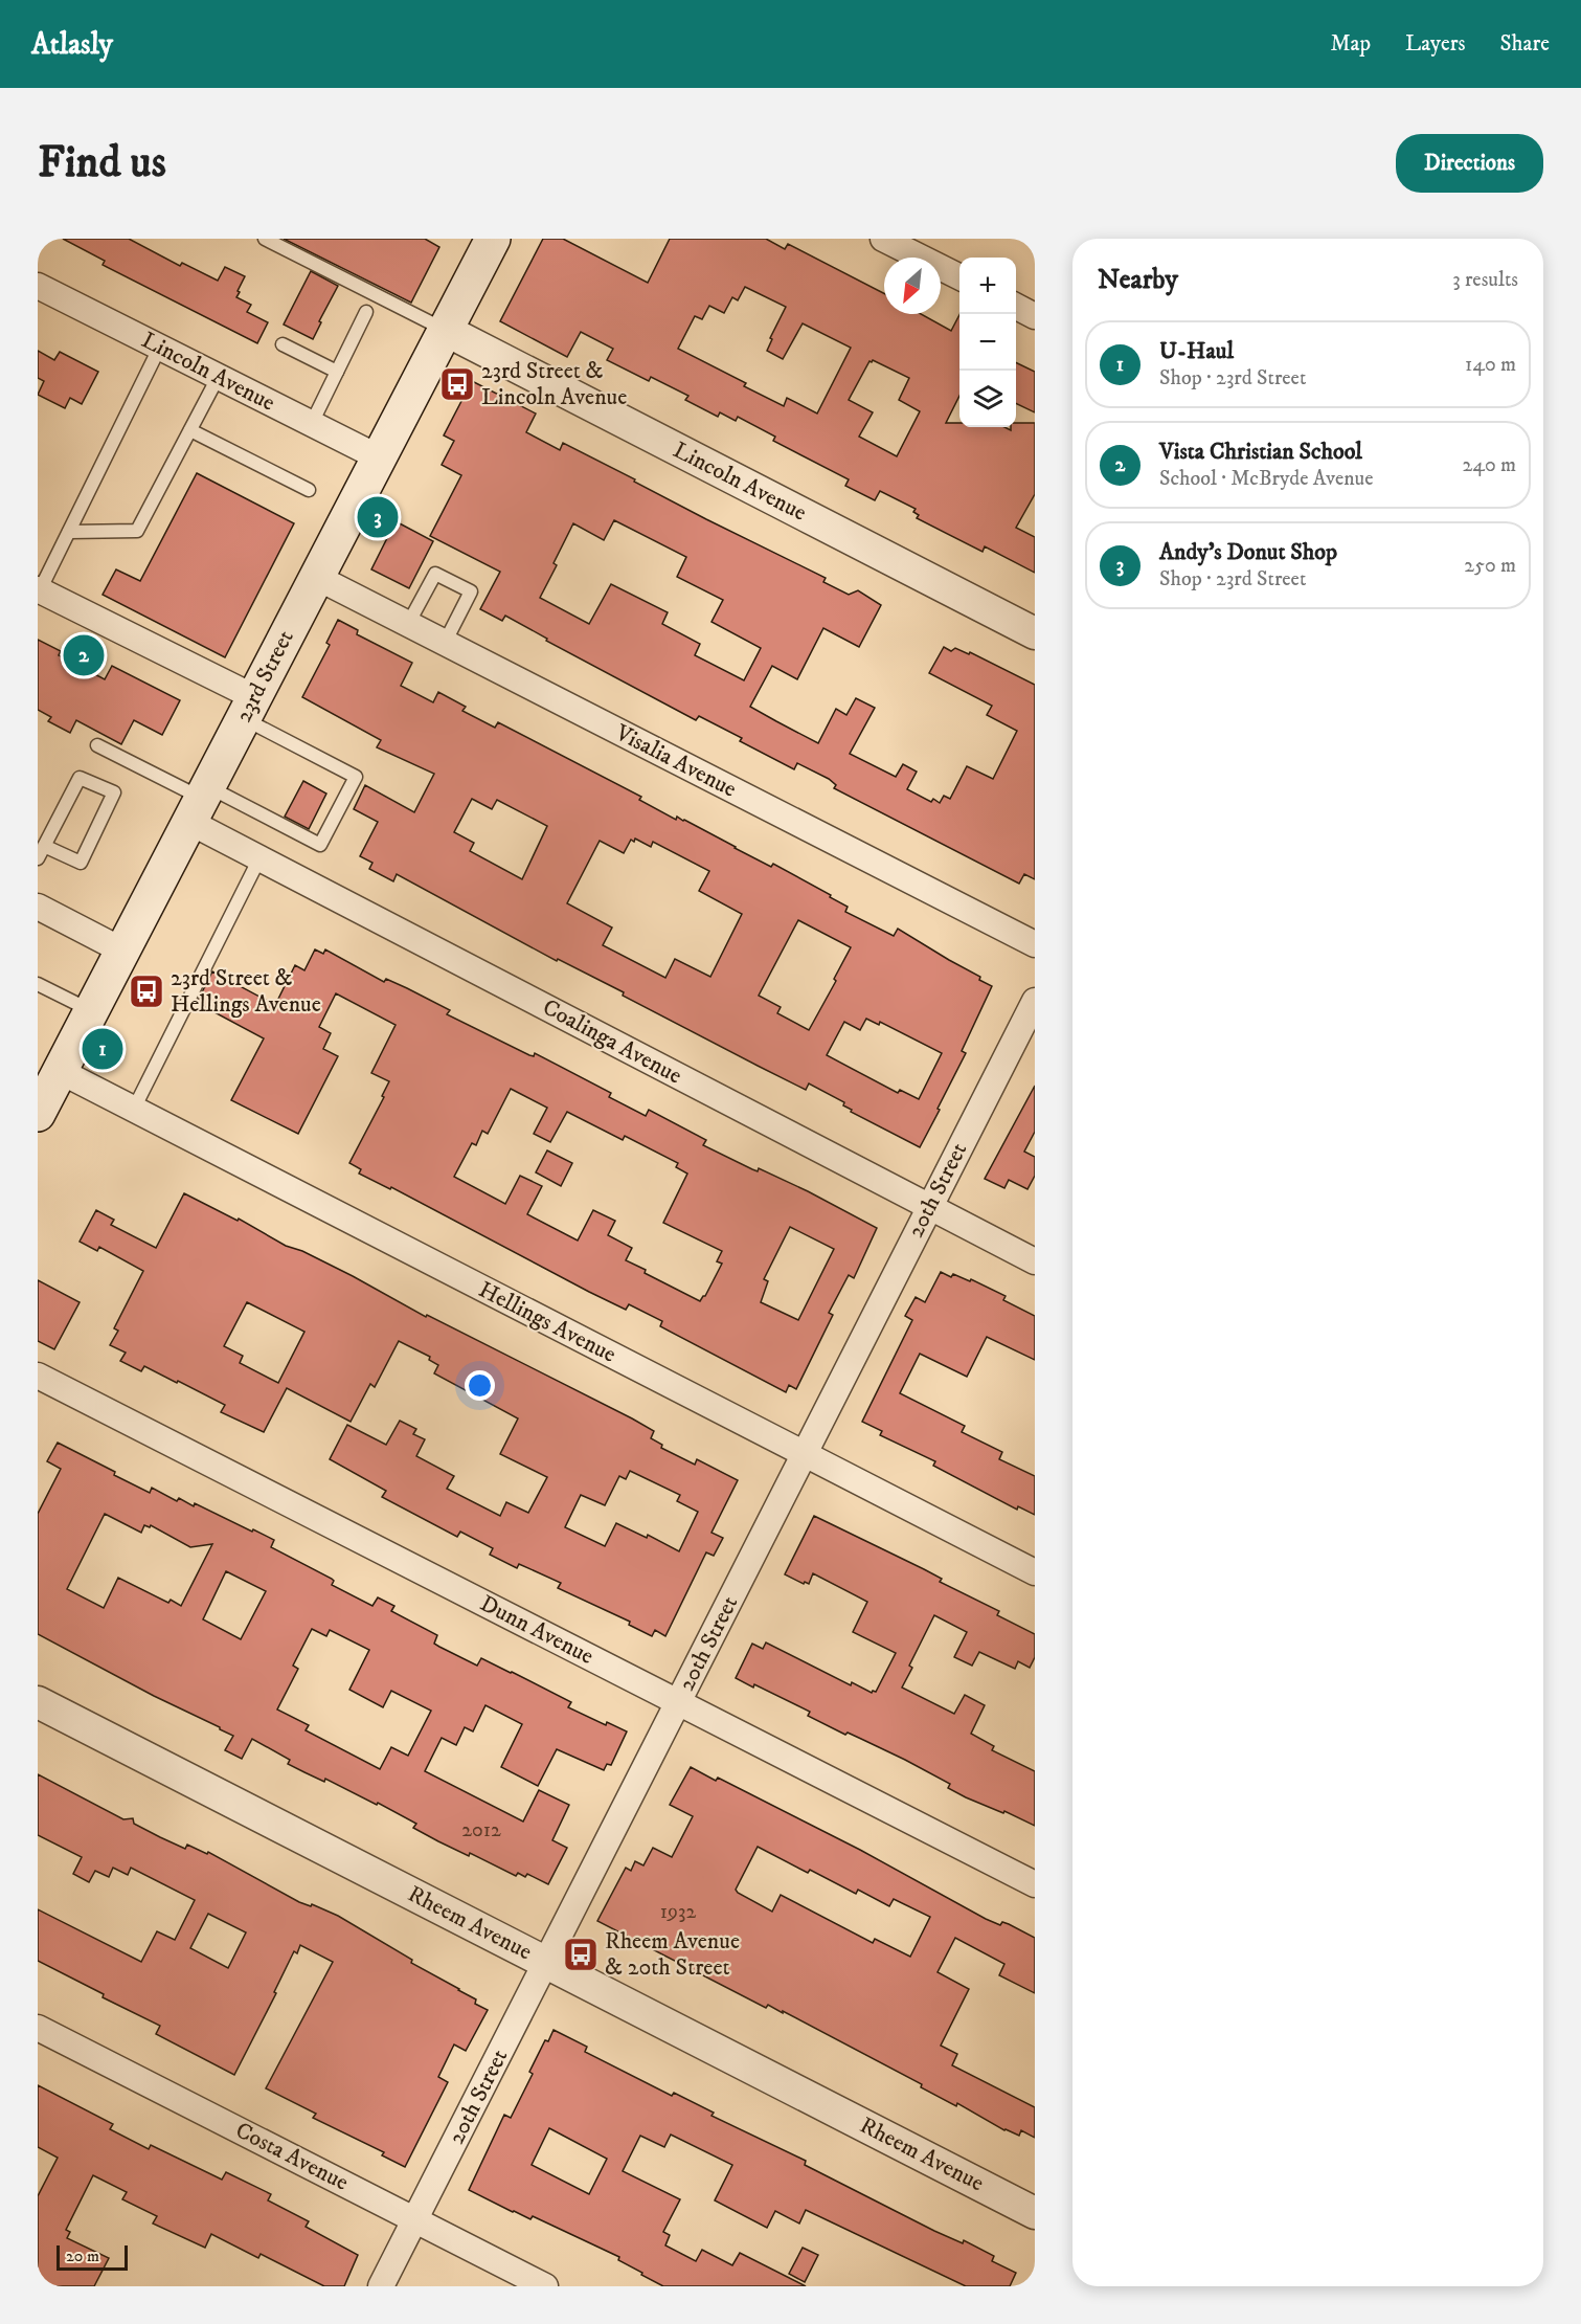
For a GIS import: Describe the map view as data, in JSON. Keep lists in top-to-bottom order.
{
  "streets": {
    "main road": ["23rd Street"],
    "street": [
      "Lincoln Avenue",
      "Visalia Avenue",
      "Coalinga Avenue",
      "20th Street",
      "Hellings Avenue",
      "Dunn Avenue",
      "Rheem Avenue",
      "Costa Avenue"
    ]
  },
  "crossings": [
    ["Lincoln Avenue", "23rd Street"],
    ["23rd Street", "Visalia Avenue"],
    ["23rd Street", "Coalinga Avenue"],
    ["23rd Street", "Hellings Avenue"],
    ["Coalinga Avenue", "20th Street"],
    ["20th Street", "Hellings Avenue"],
    ["20th Street", "Dunn Avenue"],
    ["20th Street", "Rheem Avenue"],
    ["20th Street", "Costa Avenue"]
  ],
  "places": {
    "bus stop": ["23rd Street & Lincoln Avenue", "23rd Street & Hellings Avenue", "Rheem Avenue & 20th Street"]
  },
  "house_numbers": ["2012", "1932"],
  "scale_bar": "20 m",
  "north": "bottom left",
  "page": {
    "header": "Atlasly",
    "nav": ["Map", "Layers", "Share"],
    "buttons": "Directions",
    "title": "Find us",
    "heading": ["Nearby", "3 results"],
    "map_buttons": ["+", "−"],
    "list": [
      {
        "mark": "1",
        "name": "U-Haul",
        "note": "Shop · 23rd Street",
        "value": "140 m"
      },
      {
        "mark": "2",
        "name": "Vista Christian School",
        "note": "School · McBryde Avenue",
        "value": "240 m"
      },
      {
        "mark": "3",
        "name": "Andy’s Donut Shop",
        "note": "Shop · 23rd Street",
        "value": "250 m"
      }
    ],
    "pins": ["3", "2", "1"],
    "scale": "20 m"
  }
}
